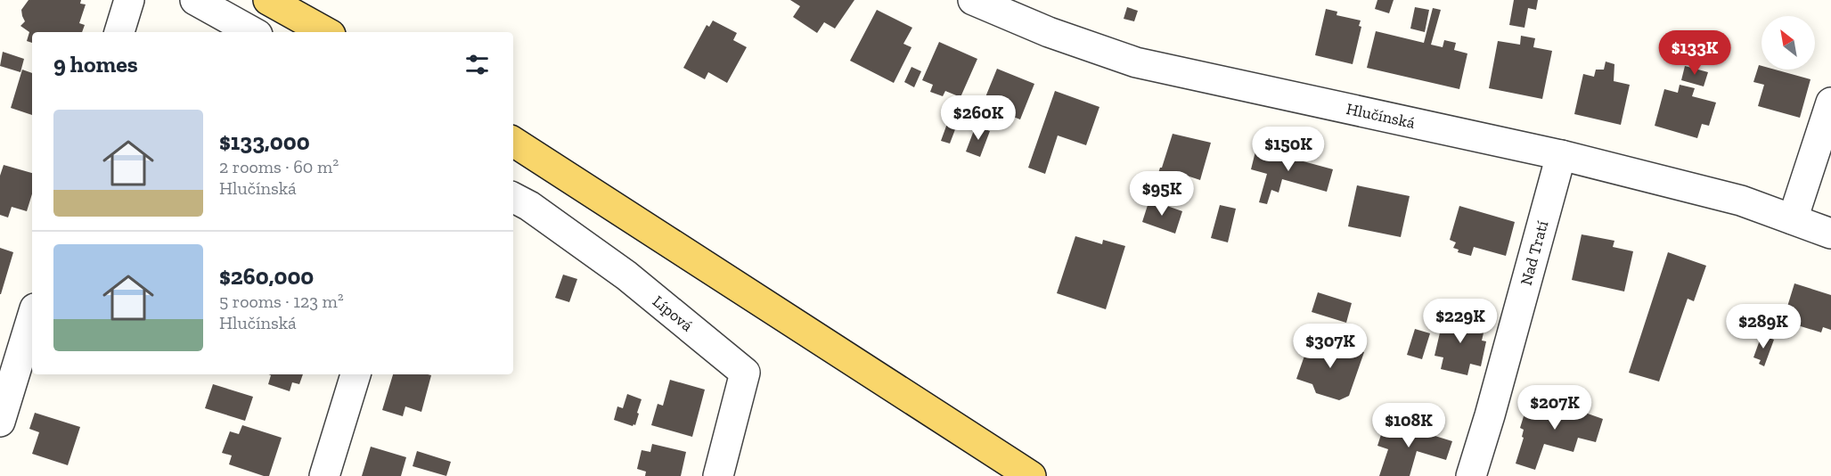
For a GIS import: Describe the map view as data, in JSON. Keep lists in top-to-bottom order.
{
  "streets": {
    "street": ["Hlučínská", "Nad Tratí", "Lípová"]
  },
  "crossings": [
    ["Hlučínská", "Nad Tratí"]
  ],
  "north": "top left",
  "page": {
    "price": [
      "$133K",
      "$260K",
      "$150K",
      "$95K",
      "$229K",
      "$289K",
      "$307K",
      "$207K",
      "$108K"
    ],
    "heading": "9 homes",
    "list": [
      {
        "name": "$133,000",
        "note": "2 rooms · 60 m² · Hlučínská"
      },
      {
        "name": "$260,000",
        "note": "5 rooms · 123 m² · Hlučínská"
      }
    ]
  }
}
